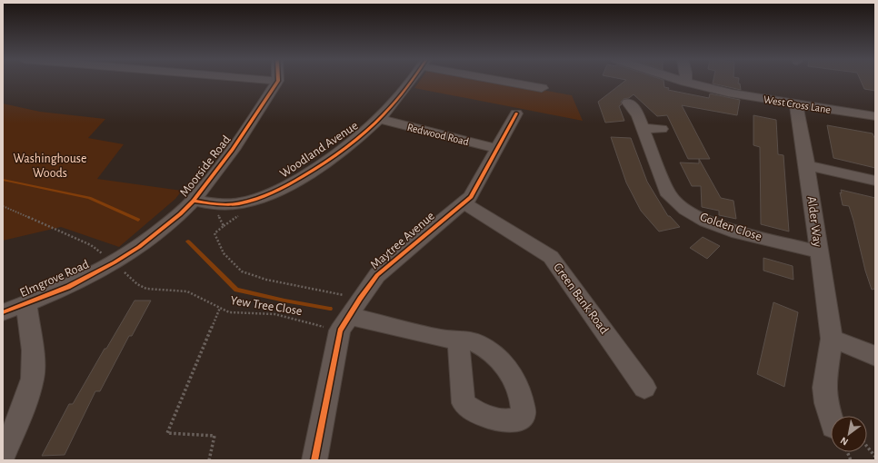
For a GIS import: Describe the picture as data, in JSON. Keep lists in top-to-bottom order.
{
  "streets": {
    "street": [
      "West Cross Lane",
      "Redwood Road",
      "Woodland Avenue",
      "Moorside Road",
      "Alder Way",
      "Golden Close",
      "Maytree Avenue",
      "Elmgrove Road",
      "Green Bank Road"
    ],
    "path": ["Yew Tree Close"]
  },
  "crossings": [
    ["West Cross Lane", "Alder Way"],
    ["Redwood Road", "Woodland Avenue"],
    ["Redwood Road", "Maytree Avenue"],
    ["Woodland Avenue", "Moorside Road"],
    ["Moorside Road", "Elmgrove Road"],
    ["Moorside Road", "Yew Tree Close"],
    ["Alder Way", "Golden Close"],
    ["Maytree Avenue", "Green Bank Road"],
    ["Maytree Avenue", "Yew Tree Close"],
    ["Elmgrove Road", "Yew Tree Close"]
  ],
  "parks": ["Washinghouse Woods"],
  "north": "bottom left"
}
